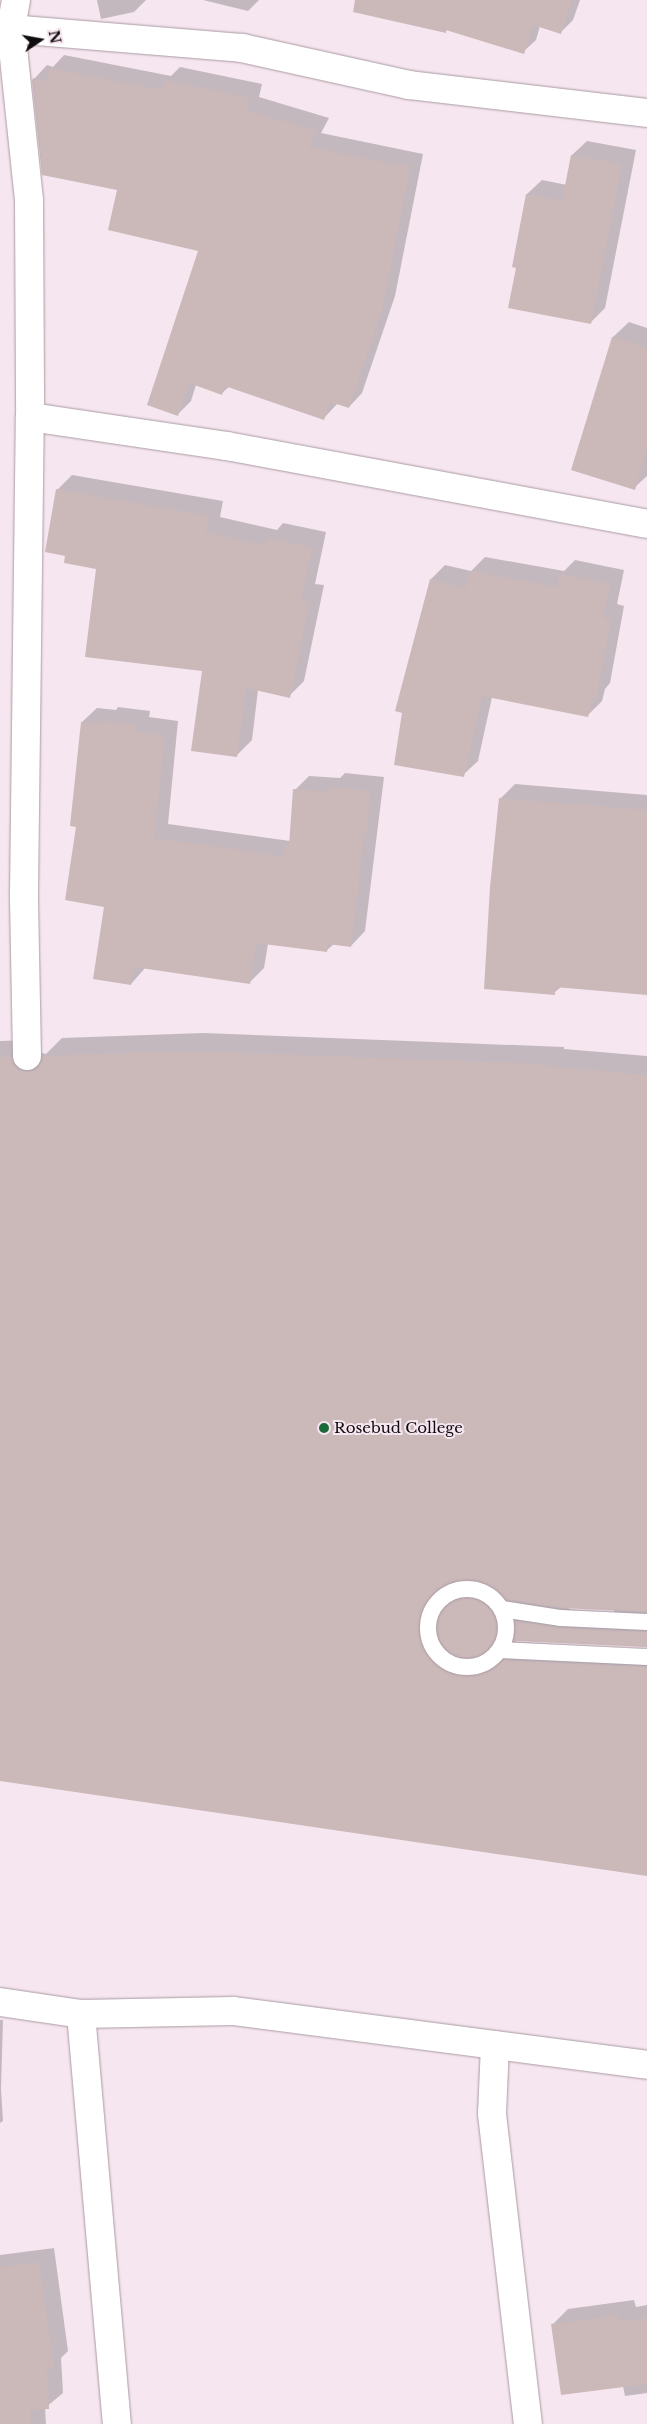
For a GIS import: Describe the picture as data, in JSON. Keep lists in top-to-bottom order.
{
  "places": ["Rosebud College"],
  "north": "right"
}
